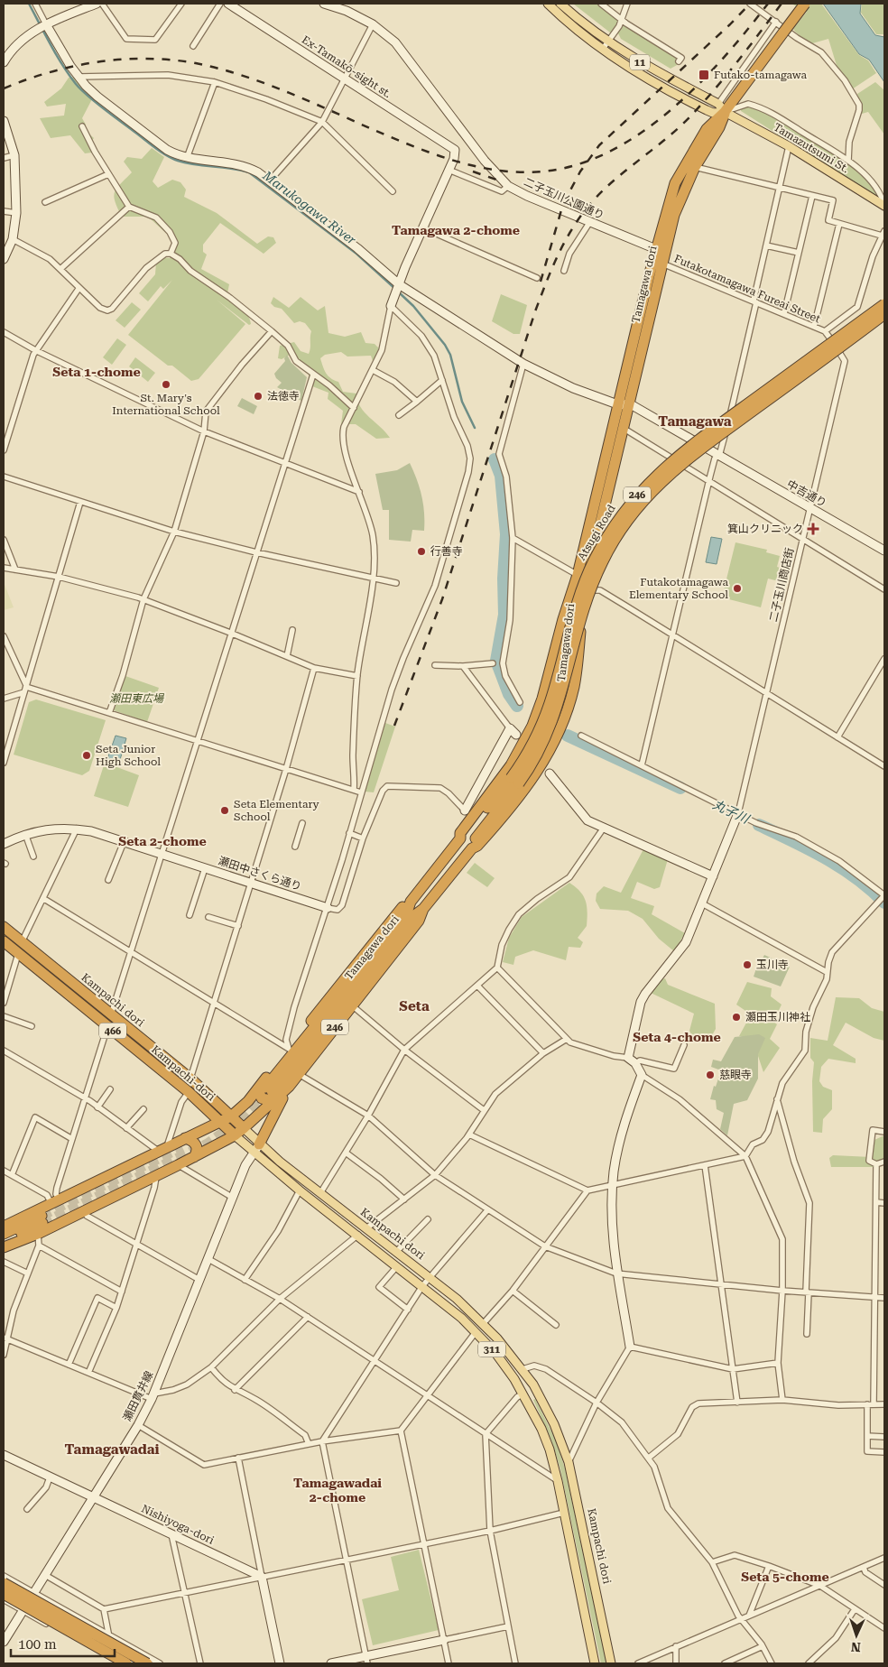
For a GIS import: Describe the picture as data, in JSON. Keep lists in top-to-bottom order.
{
  "streets": {
    "highway": [
      "Tamagawa dori",
      "246",
      "Atsugi Road",
      "Kampachi dori",
      "466",
      "Kampachi-dori"
    ],
    "main road": ["11", "Tamazutsumi St.", "311"],
    "street": [
      "Ex-Tamakō-sight st.",
      "二子玉川公園通り",
      "Futakotamagawa Fureai Street",
      "中吉通り",
      "二子玉川商店街",
      "瀬田中さくら通り",
      "瀬田貫井線",
      "Nishiyoga-dori"
    ]
  },
  "crossings": [
    ["Tamazutsumi St.", "Tamagawa dori"],
    ["二子玉川公園通り", "Tamagawa dori"],
    ["Tamagawa dori", "Futakotamagawa Fureai Street"],
    ["Tamagawa dori", "中吉通り"],
    ["Tamagawa dori", "246"],
    ["Tamagawa dori", "Atsugi Road"],
    ["Futakotamagawa Fureai Street", "二子玉川商店街"],
    ["中吉通り", "二子玉川商店街"],
    ["246", "Kampachi dori"],
    ["246", "Kampachi-dori"],
    ["Kampachi dori", "Kampachi-dori"],
    ["Kampachi dori", "瀬田貫井線"],
    ["瀬田貫井線", "Nishiyoga-dori"]
  ],
  "districts": [
    "Tamagawa 2-chome",
    "Seta 1-chome",
    "Tamagawa",
    "Seta 2-chome",
    "Seta",
    "Seta 4-chome",
    "Tamagawadai",
    "Tamagawadai 2-chome",
    "Seta 5-chome"
  ],
  "water": ["Marukogawa River", "丸子川"],
  "parks": ["瀬田東広場"],
  "places": {
    "transit": ["Futako-tamagawa"],
    "other": [
      "St. Mary's International School",
      "法徳寺",
      "行善寺",
      "Futakotamagawa Elementary School",
      "Seta Junior High School",
      "Seta Elementary School",
      "玉川寺",
      "瀬田玉川神社",
      "慈眼寺"
    ],
    "health": ["箕山クリニック"]
  },
  "scale_bar": "100 m",
  "north": "bottom"
}
